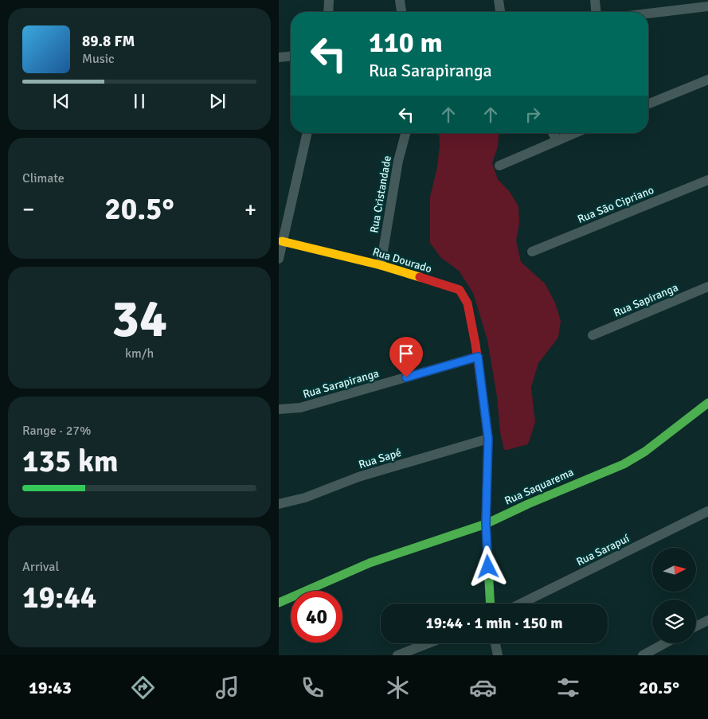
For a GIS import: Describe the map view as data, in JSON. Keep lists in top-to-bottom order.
{
  "streets": {
    "street": [
      "Rua Cristandade",
      "Rua São Cipriano",
      "Rua Dourado",
      "Rua Sapiranga",
      "Rua Sarapiranga",
      "Rua Sapé",
      "Rua Saquarema",
      "Rua Sarapuí"
    ]
  },
  "crossings": [
    ["Rua Cristandade", "Rua Dourado"],
    ["Rua Dourado", "Rua Sarapiranga"],
    ["Rua Dourado", "Rua Sapé"],
    ["Rua Dourado", "Rua Saquarema"]
  ],
  "north": "right",
  "page": {
    "turn": ["110 m", "Rua Sarapiranga"],
    "song": ["89.8 FM", "Music"],
    "tile": [
      "Climate",
      ["34", "km/h"],
      ["Range · 27%", "135 km"],
      ["Arrival", "19:44"]
    ],
    "heat": ["−", "20.5°", "+"],
    "limit": "40",
    "trip": "19:44 · 1 min · 150 m",
    "tabs": ["19:43", "20.5°"]
  }
}
